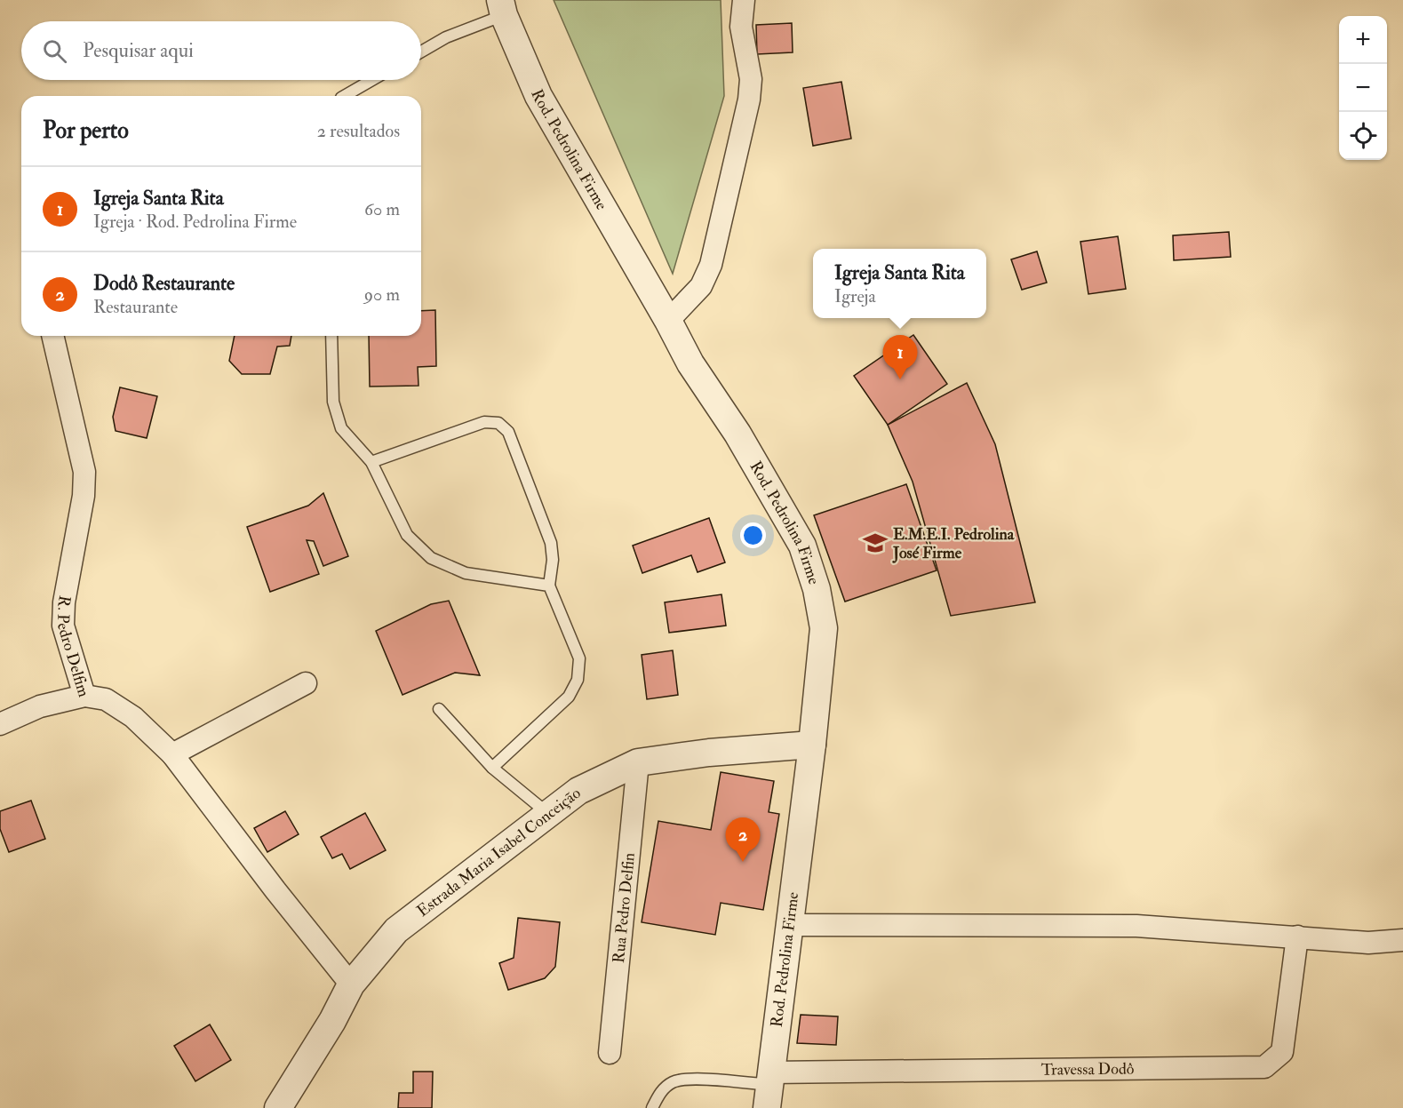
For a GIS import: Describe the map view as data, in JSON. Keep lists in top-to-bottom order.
{
  "streets": {
    "street": [
      "Rod. Pedrolina Firme",
      "R. Pedro Delfim",
      "Estrada Maria Isabel Conceição",
      "Rua Pedro Delfin",
      "Travessa Dodô"
    ]
  },
  "crossings": [
    ["Rod. Pedrolina Firme", "Estrada Maria Isabel Conceição"],
    ["Rod. Pedrolina Firme", "Travessa Dodô"],
    ["R. Pedro Delfim", "Estrada Maria Isabel Conceição"],
    ["Estrada Maria Isabel Conceição", "Rua Pedro Delfin"]
  ],
  "places": {
    "school or university": ["E.M.E.I. Pedrolina José Firme"]
  },
  "page": {
    "map_buttons": ["+", "−"],
    "search": "Pesquisar aqui",
    "heading": ["Por perto", "2 resultados"],
    "list": [
      {
        "mark": "1",
        "name": "Igreja Santa Rita",
        "note": "Igreja · Rod. Pedrolina Firme",
        "value": "60 m"
      },
      {
        "mark": "2",
        "name": "Dodô Restaurante",
        "note": "Restaurante",
        "value": "90 m"
      }
    ],
    "popup": ["Igreja Santa Rita", "Igreja"],
    "pins": ["1", "2"]
  }
}
